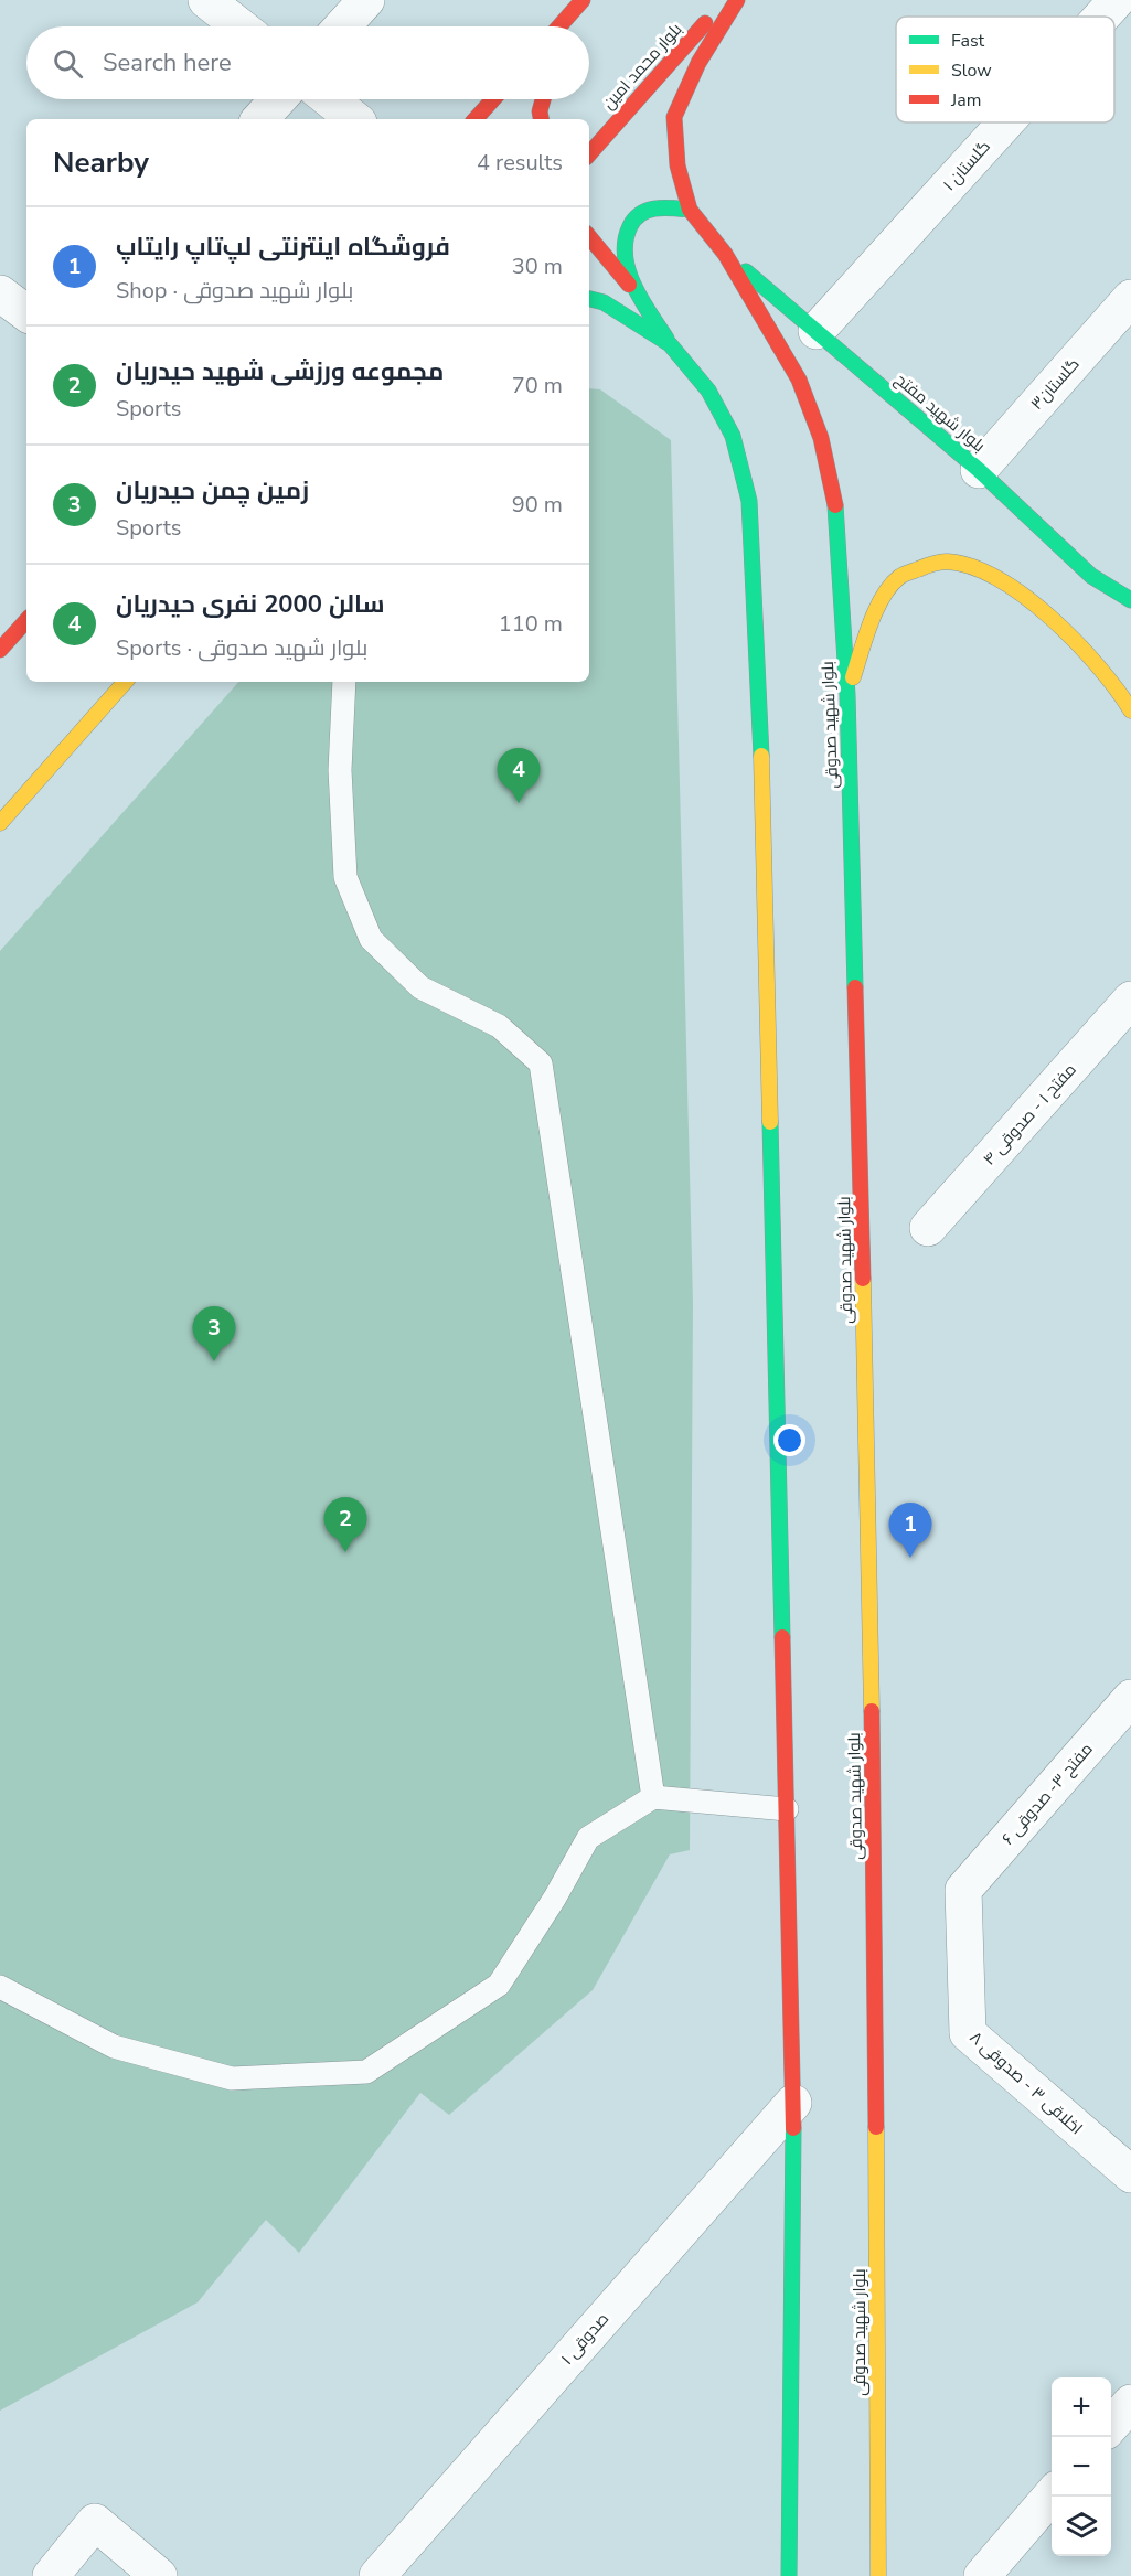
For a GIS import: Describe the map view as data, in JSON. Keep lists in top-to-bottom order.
{
  "streets": {
    "main road": ["بلوار محمد امین", "بلوار شهید مفتح", "بلوار شهید صدوقی"],
    "street": [
      "گلستان ۱",
      "گلستان۳",
      "مفتح ۱ - صدوقی ۴",
      "مفتح ۳- صدوقی ۶",
      "اخلاقی ۳ - صدوقی ۸",
      "صدوقی ۱"
    ]
  },
  "crossings": [
    ["گلستان ۱", "بلوار شهید مفتح"],
    ["گلستان۳", "بلوار شهید مفتح"],
    ["بلوار شهید مفتح", "بلوار شهید صدوقی"],
    ["مفتح ۳- صدوقی ۶", "اخلاقی ۳ - صدوقی ۸"]
  ],
  "legend": ["Fast", "Slow", "Jam"],
  "page": {
    "search": "Search here",
    "heading": ["Nearby", "4 results"],
    "list": [
      {
        "mark": "1",
        "name": "فروشگاه اینترنتی لپ‌تاپ رایتاپ",
        "note": "Shop · بلوار شهید صدوقی",
        "value": "30 m"
      },
      {
        "mark": "2",
        "name": "مجموعه ورزشی شهید حیدریان",
        "note": "Sports",
        "value": "70 m"
      },
      {
        "mark": "3",
        "name": "زمین چمن حیدریان",
        "note": "Sports",
        "value": "90 m"
      },
      {
        "mark": "4",
        "name": "سالن 2000 نفری حیدریان",
        "note": "Sports · بلوار شهید صدوقی",
        "value": "110 m"
      }
    ],
    "pins": [
      "4",
      "3",
      "2",
      "1"
    ],
    "map_buttons": ["+", "−"]
  }
}
